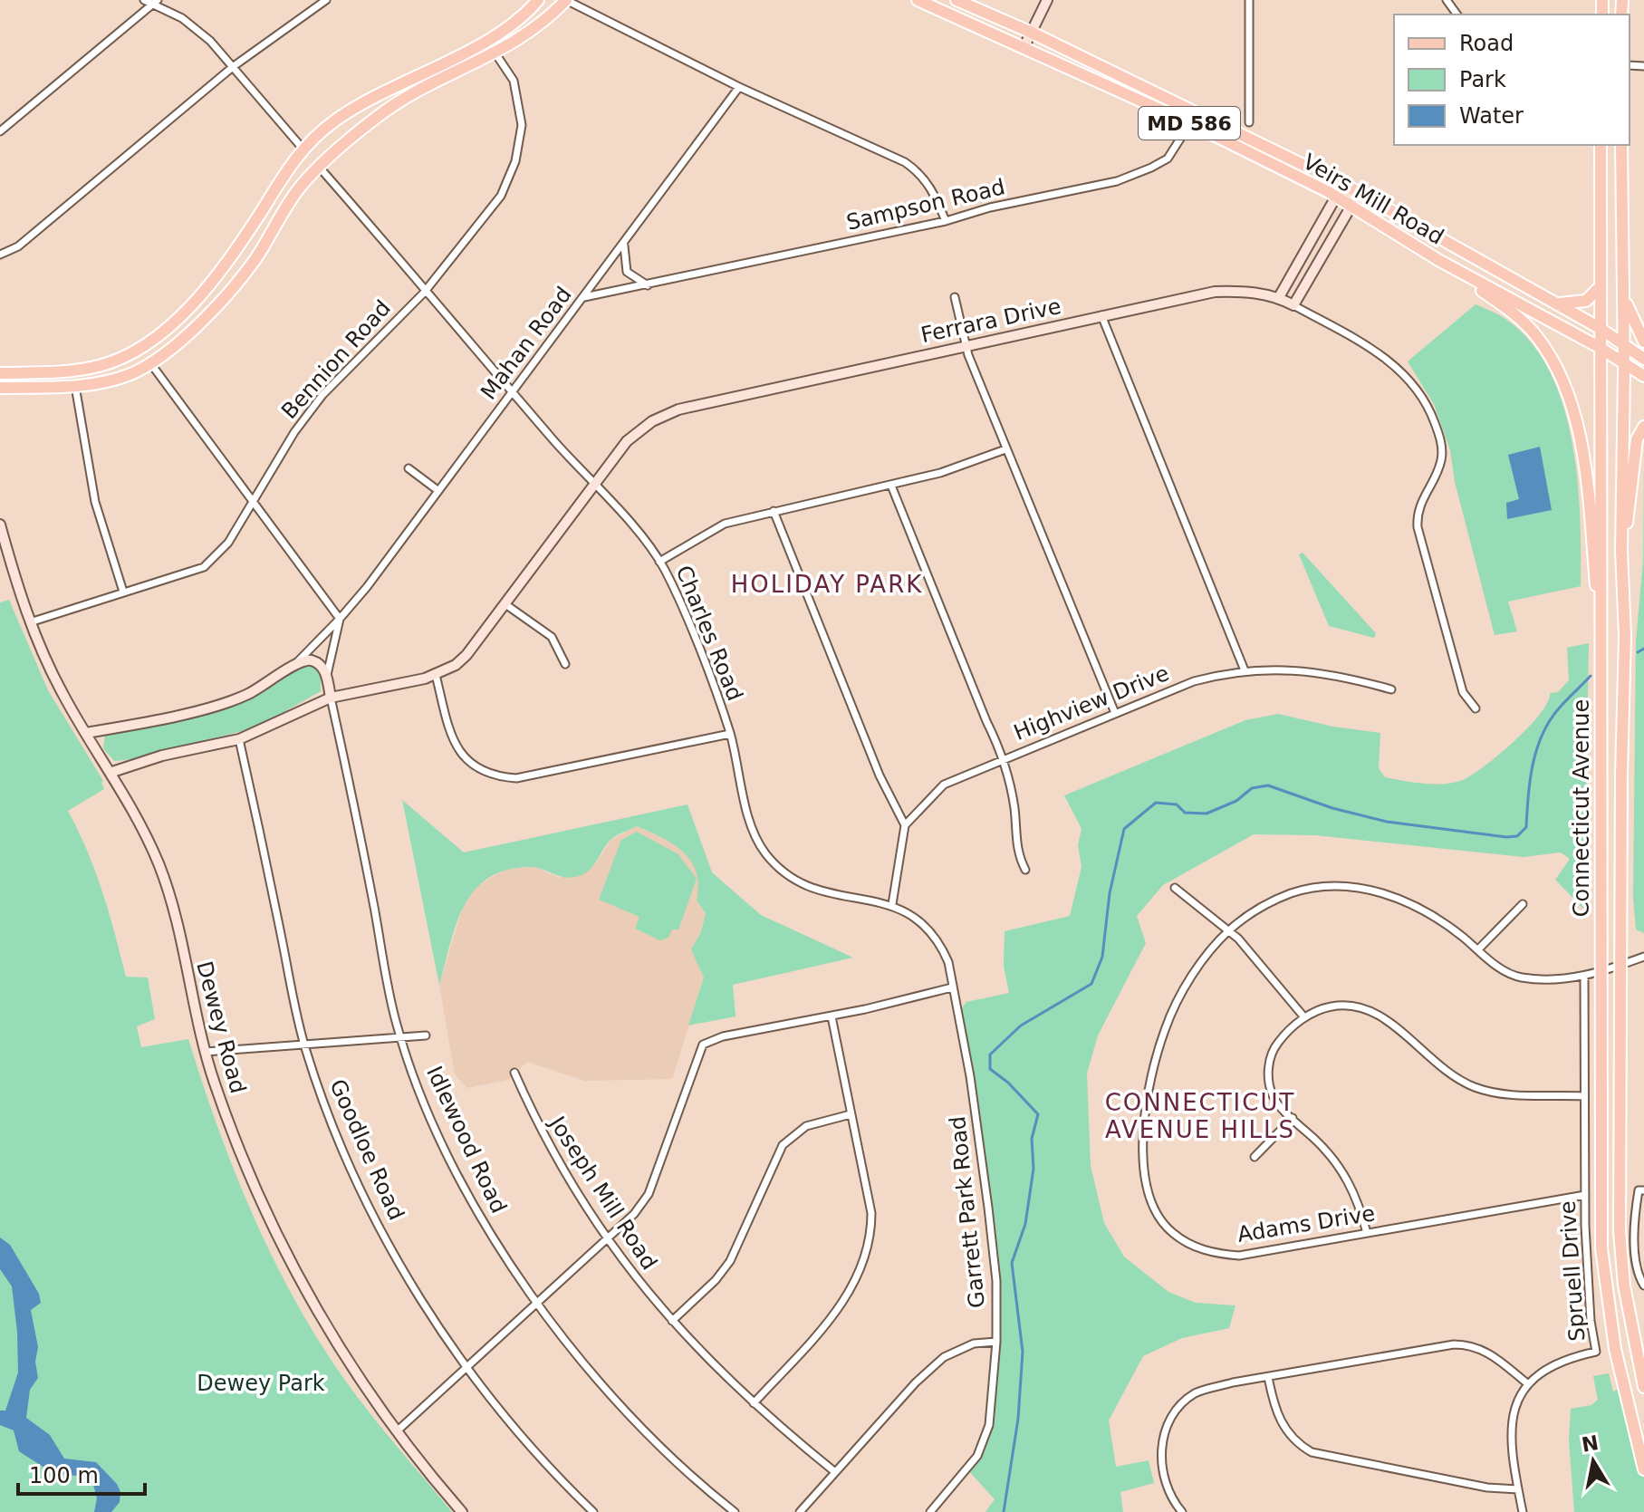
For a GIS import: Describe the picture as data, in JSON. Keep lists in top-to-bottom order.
{
  "streets": {
    "main road": ["MD 586", "Veirs Mill Road", "Connecticut Avenue"],
    "street": [
      "Sampson Road",
      "Ferrara Drive",
      "Mahan Road",
      "Bennion Road",
      "Charles Road",
      "Highview Drive",
      "Dewey Road",
      "Idlewood Road",
      "Goodloe Road",
      "Joseph Mill Road",
      "Garrett Park Road",
      "Adams Drive",
      "Spruell Drive"
    ]
  },
  "crossings": [
    ["Veirs Mill Road", "Sampson Road"],
    ["Veirs Mill Road", "Connecticut Avenue"],
    ["Sampson Road", "Mahan Road"],
    ["Ferrara Drive", "Mahan Road"],
    ["Ferrara Drive", "Charles Road"],
    ["Ferrara Drive", "Idlewood Road"],
    ["Mahan Road", "Charles Road"],
    ["Mahan Road", "Dewey Road"],
    ["Mahan Road", "Idlewood Road"],
    ["Bennion Road", "Charles Road"],
    ["Bennion Road", "Dewey Road"],
    ["Charles Road", "Garrett Park Road"],
    ["Connecticut Avenue", "Adams Drive"],
    ["Adams Drive", "Spruell Drive"]
  ],
  "districts": ["HOLIDAY PARK", "CONNECTICUT AVENUE HILLS"],
  "parks": ["Dewey Park"],
  "legend": ["Road", "Park", "Water"],
  "scale_bar": "100 m",
  "north": "top"
}
